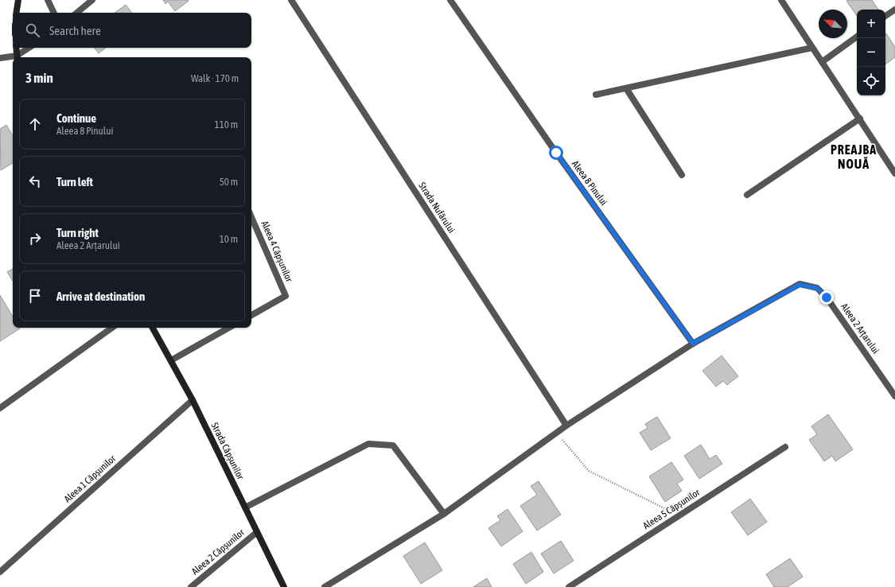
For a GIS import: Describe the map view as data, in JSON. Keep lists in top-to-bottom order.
{
  "streets": {
    "street": [
      "Aleea 8 Pinului",
      "Strada Nufărului",
      "Aleea 4 Căpșunilor",
      "Aleea 2 Arțarului",
      "Strada Căpșunilor",
      "Aleea 1 Căpșunilor",
      "Aleea 5 Căpșunilor",
      "Aleea 2 Căpșunilor"
    ]
  },
  "crossings": [
    ["Aleea 8 Pinului", "Aleea 2 Arțarului"],
    ["Strada Căpșunilor", "Aleea 1 Căpșunilor"],
    ["Strada Căpșunilor", "Aleea 2 Căpșunilor"]
  ],
  "districts": ["PREAJBA NOUĂ"],
  "north": "top left",
  "page": {
    "map_buttons": ["+", "−"],
    "search": "Search here",
    "heading": ["3 min", "Walk · 170 m"],
    "list": [
      ["Continue", "Aleea 8 Pinului", "110 m"],
      ["Turn left", "50 m"],
      ["Turn right", "Aleea 2 Arțarului", "10 m"],
      "Arrive at destination"
    ]
  }
}
